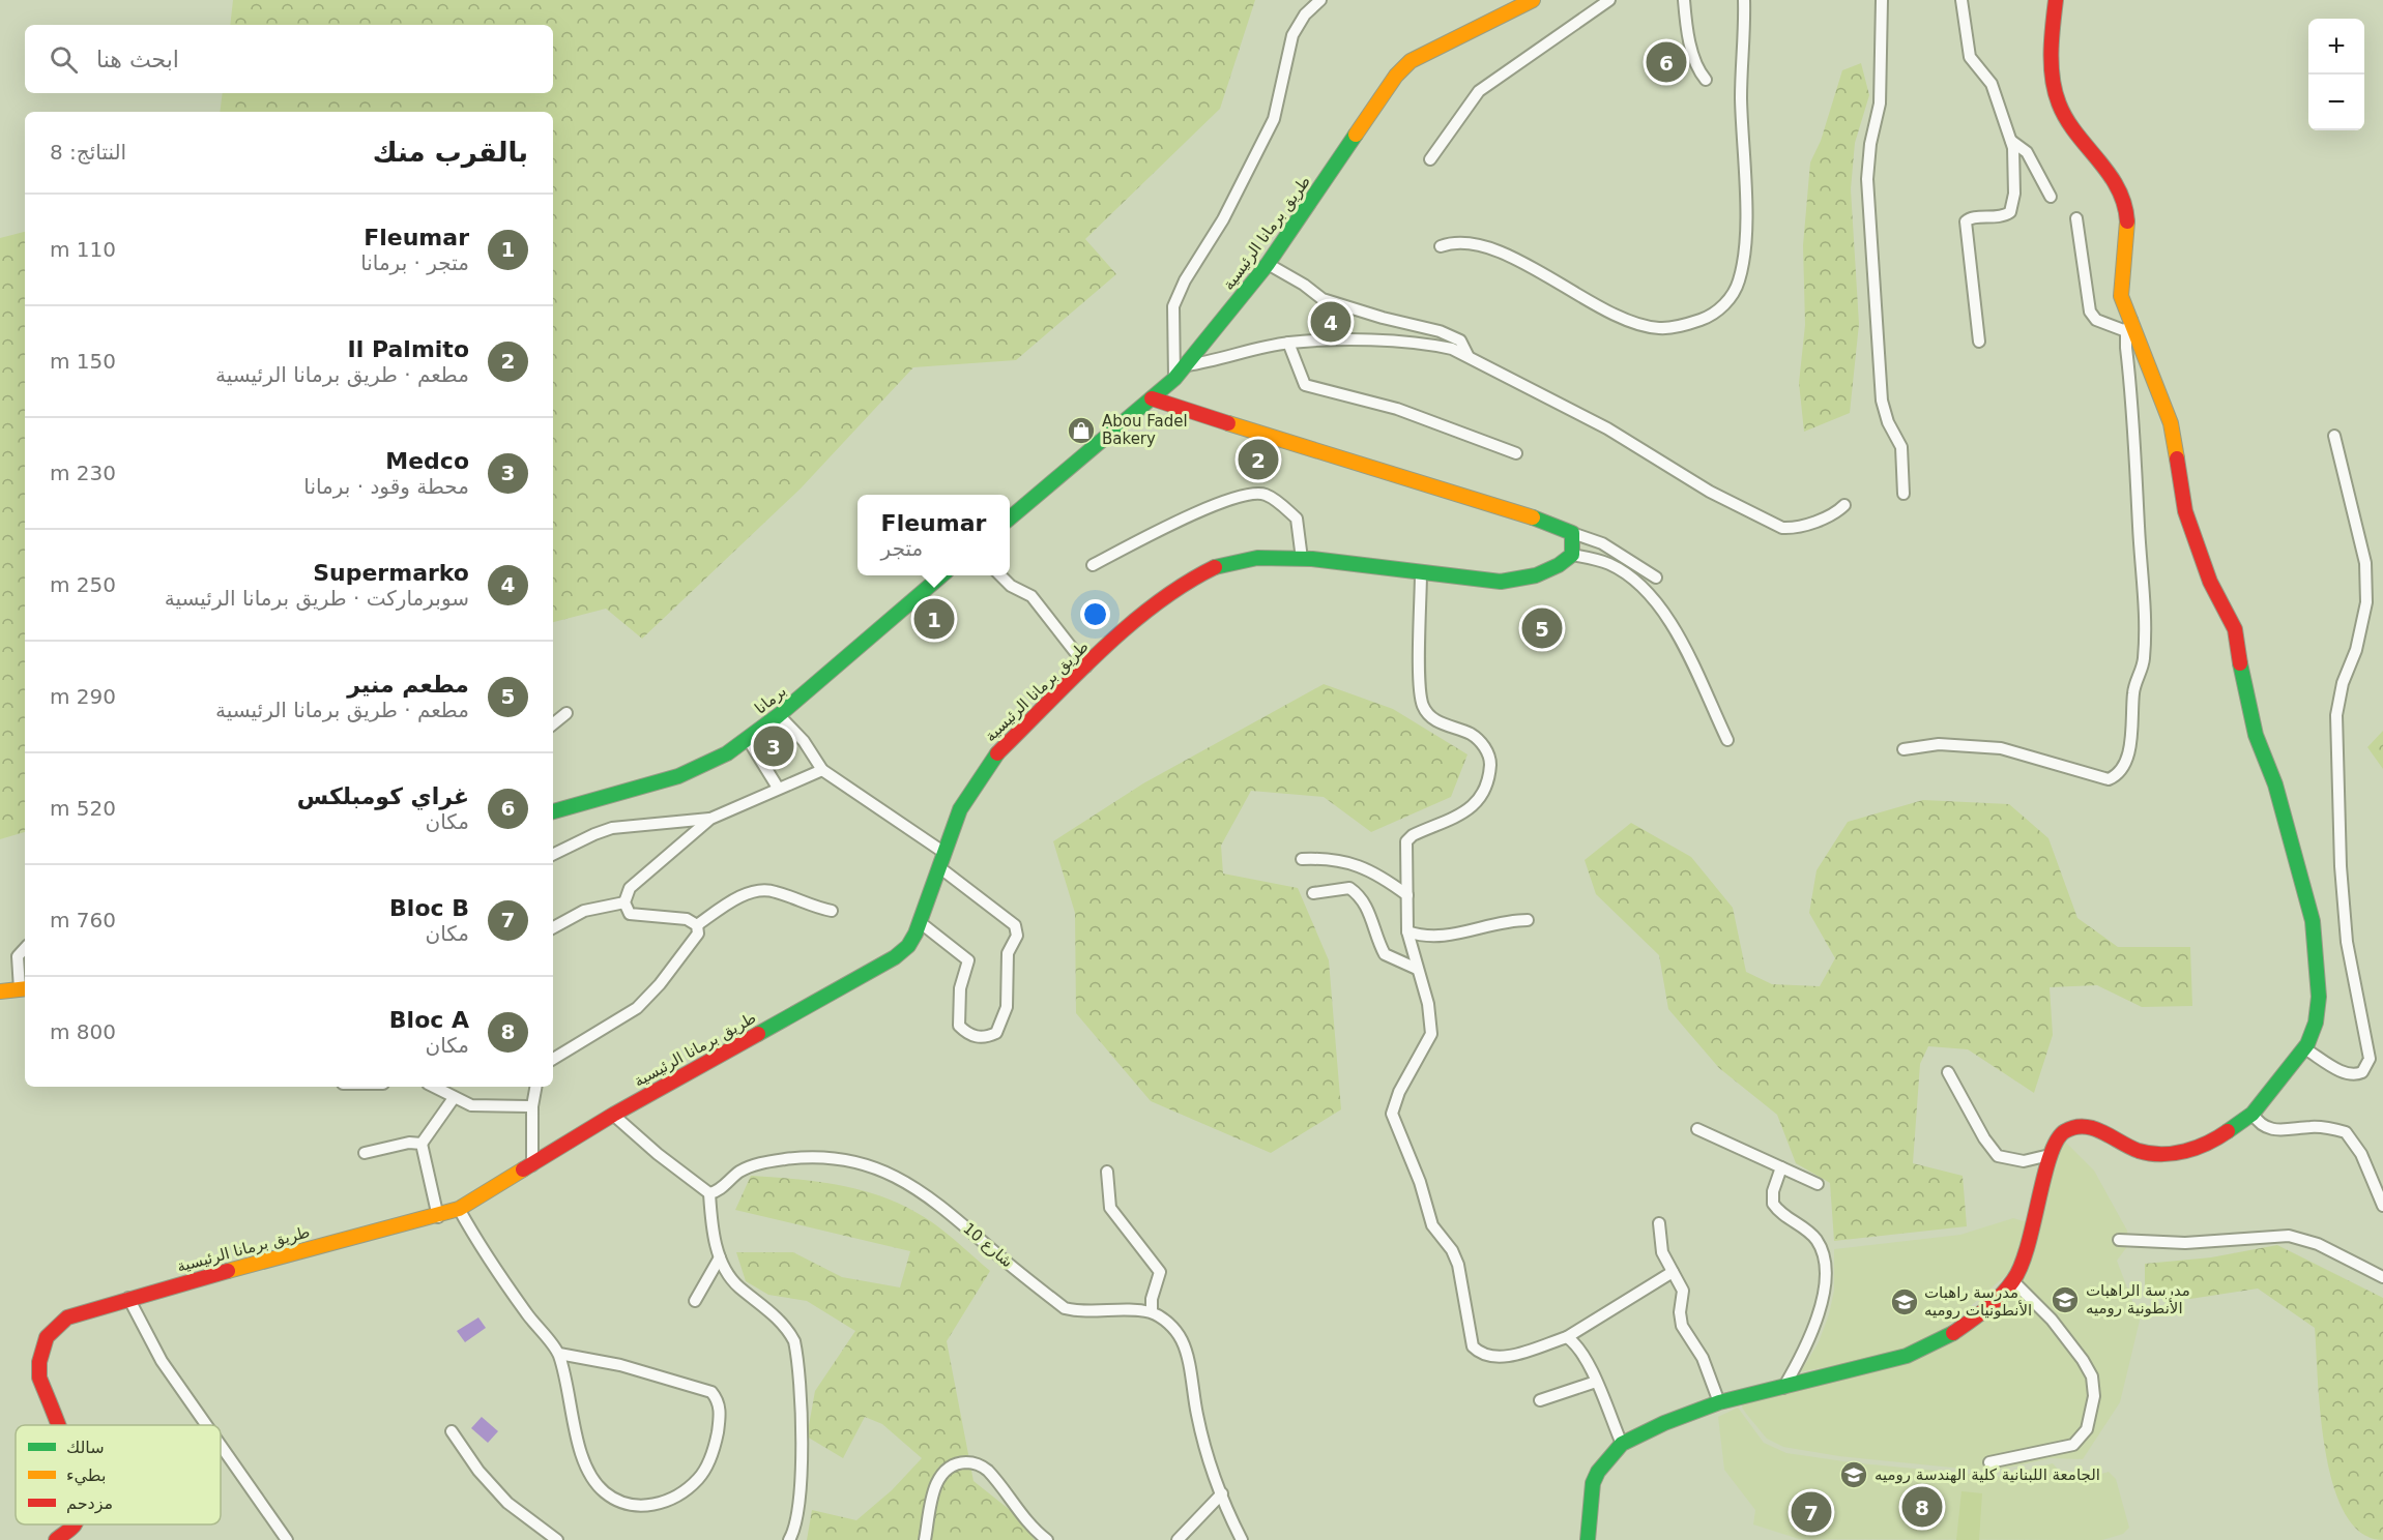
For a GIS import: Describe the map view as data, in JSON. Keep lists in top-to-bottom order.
{
  "streets": {
    "street": ["طريق برمانا الرئيسية", "برمانا", "شارع 10"]
  },
  "places": {
    "shop": ["Abou Fadel Bakery"],
    "school or university": ["مدرسة الراهبات الأنطونية روميه", "مدرسة راهبات الأنطونيات روميه", "الجامعة اللبنانية كلية الهندسة روميه"]
  },
  "legend": ["سالك", "بطيء", "مزدحم"],
  "page": {
    "map_buttons": ["+", "−"],
    "search": "ابحث هنا",
    "pins": [
      "6",
      "4",
      "2",
      "1",
      "5",
      "3",
      "8",
      "7"
    ],
    "heading": ["بالقرب منك", "النتائج: 8"],
    "list": [
      {
        "mark": "1",
        "name": "Fleumar",
        "note": "متجر · برمانا",
        "value": "110 m"
      },
      {
        "mark": "2",
        "name": "Il Palmito",
        "note": "مطعم · طريق برمانا الرئيسية",
        "value": "150 m"
      },
      {
        "mark": "3",
        "name": "Medco",
        "note": "محطة وقود · برمانا",
        "value": "230 m"
      },
      {
        "mark": "4",
        "name": "Supermarko",
        "note": "سوبرماركت · طريق برمانا الرئيسية",
        "value": "250 m"
      },
      {
        "mark": "5",
        "name": "مطعم منير",
        "note": "مطعم · طريق برمانا الرئيسية",
        "value": "290 m"
      },
      {
        "mark": "6",
        "name": "غراي كومبلكس",
        "note": "مكان",
        "value": "520 m"
      },
      {
        "mark": "7",
        "name": "Bloc B",
        "note": "مكان",
        "value": "760 m"
      },
      {
        "mark": "8",
        "name": "Bloc A",
        "note": "مكان",
        "value": "800 m"
      }
    ],
    "popup": ["Fleumar", "متجر"]
  }
}
